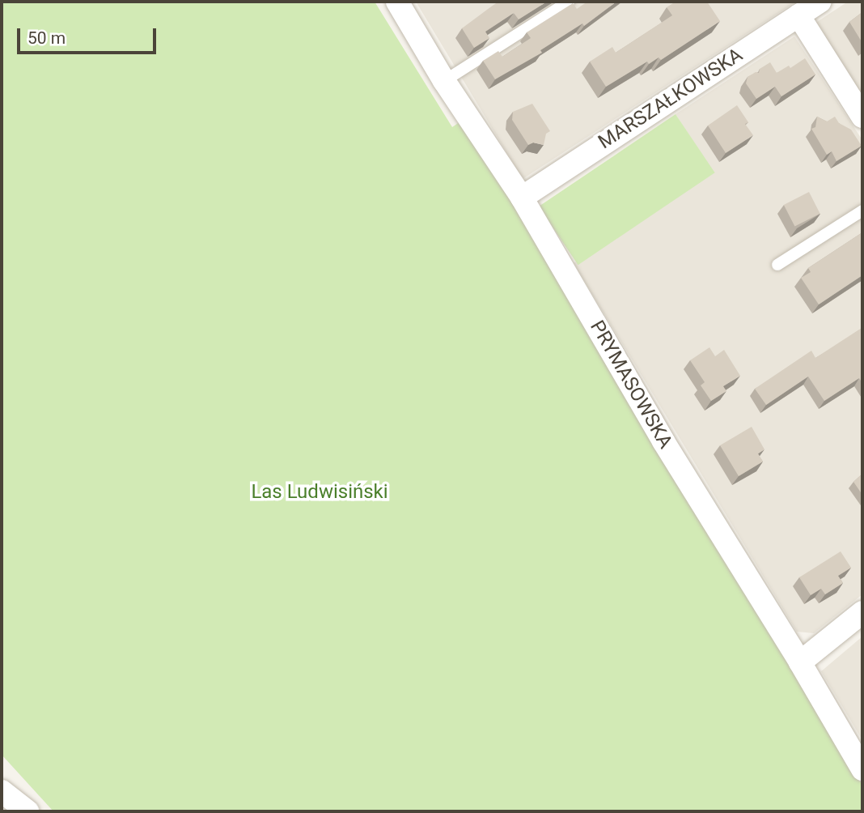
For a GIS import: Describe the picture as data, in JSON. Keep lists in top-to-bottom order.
{
  "streets": {
    "street": ["MARSZAŁKOWSKA", "PRYMASOWSKA"]
  },
  "crossings": [
    ["MARSZAŁKOWSKA", "PRYMASOWSKA"]
  ],
  "parks": ["Las Ludwisiński"],
  "scale_bar": "50 m"
}
